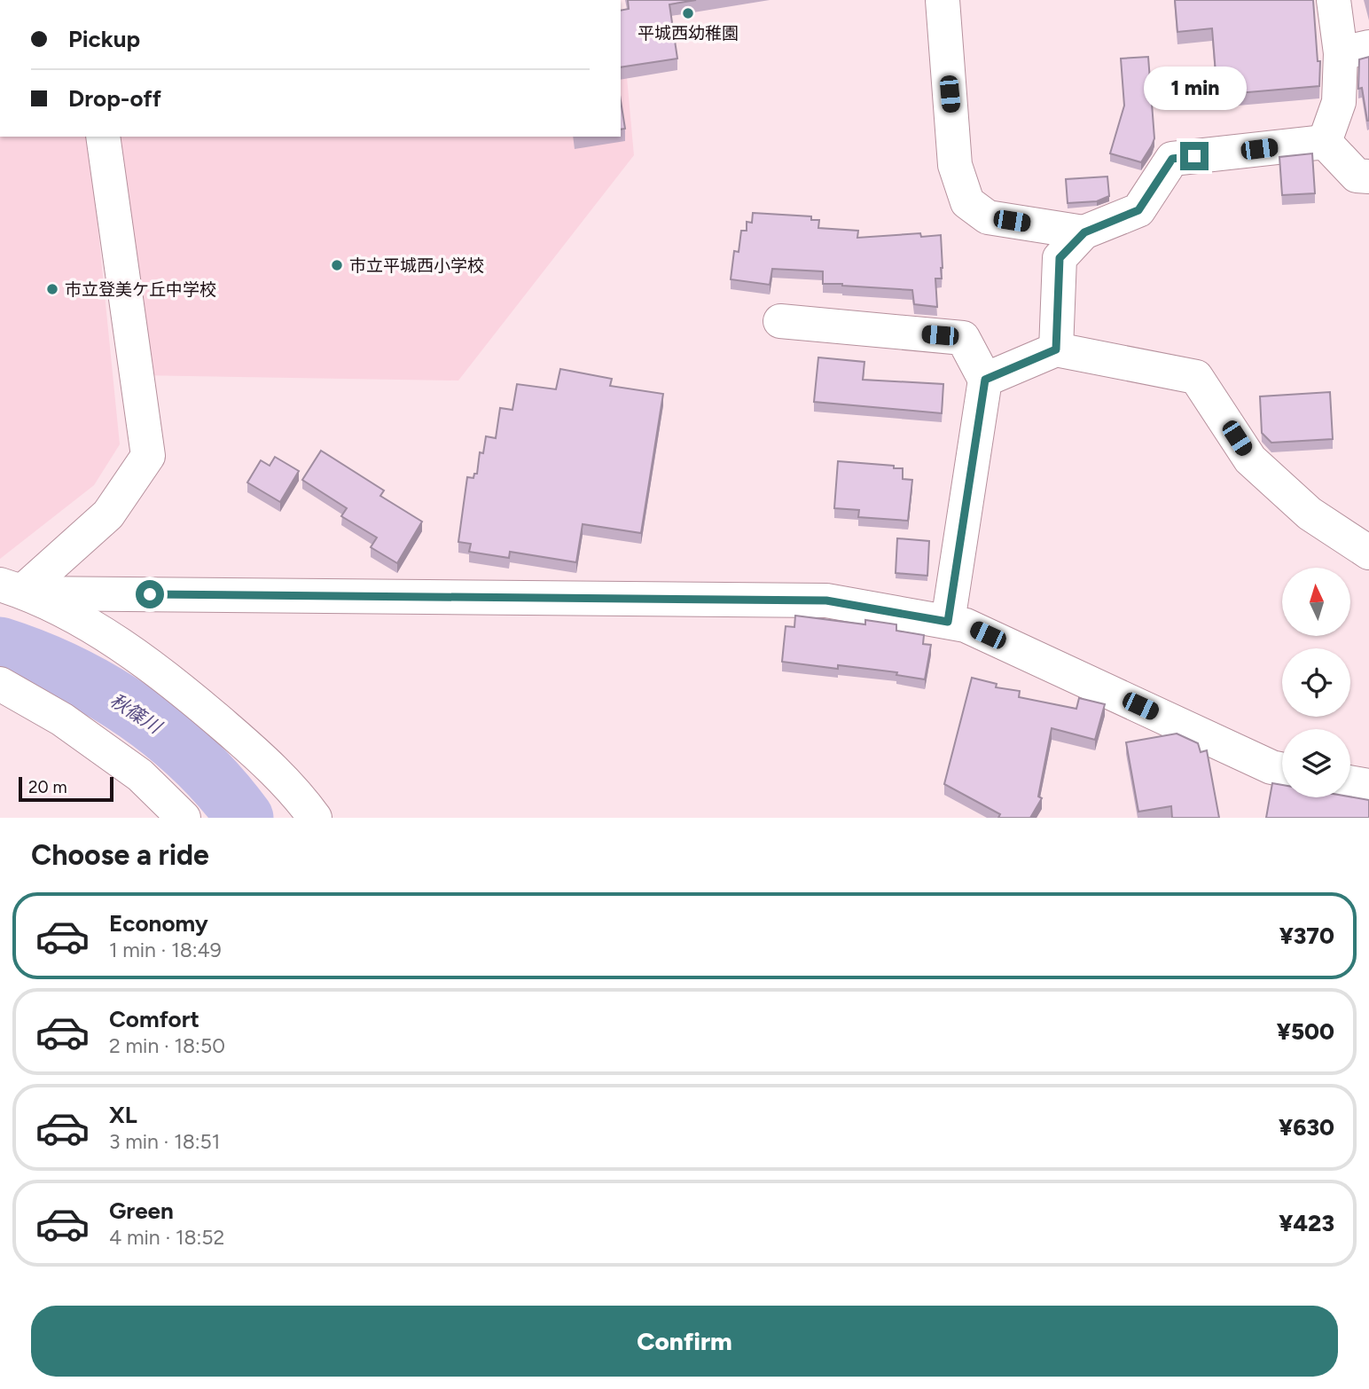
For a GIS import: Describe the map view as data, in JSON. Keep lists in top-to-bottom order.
{
  "water": ["秋篠川"],
  "places": ["平城西幼稚園", "市立平城西小学校", "市立登美ケ丘中学校"],
  "scale_bar": "20 m",
  "north": "top",
  "page": {
    "banner": ["Pickup", "Drop-off"],
    "bubble": "1 min",
    "scale": "20 m",
    "heading": "Choose a ride",
    "list": [
      {
        "name": "Economy",
        "note": "1 min · 18:49",
        "value": "¥370"
      },
      {
        "name": "Comfort",
        "note": "2 min · 18:50",
        "value": "¥500"
      },
      {
        "name": "XL",
        "note": "3 min · 18:51",
        "value": "¥630"
      },
      {
        "name": "Green",
        "note": "4 min · 18:52",
        "value": "¥423"
      }
    ],
    "buttons": "Confirm"
  }
}
